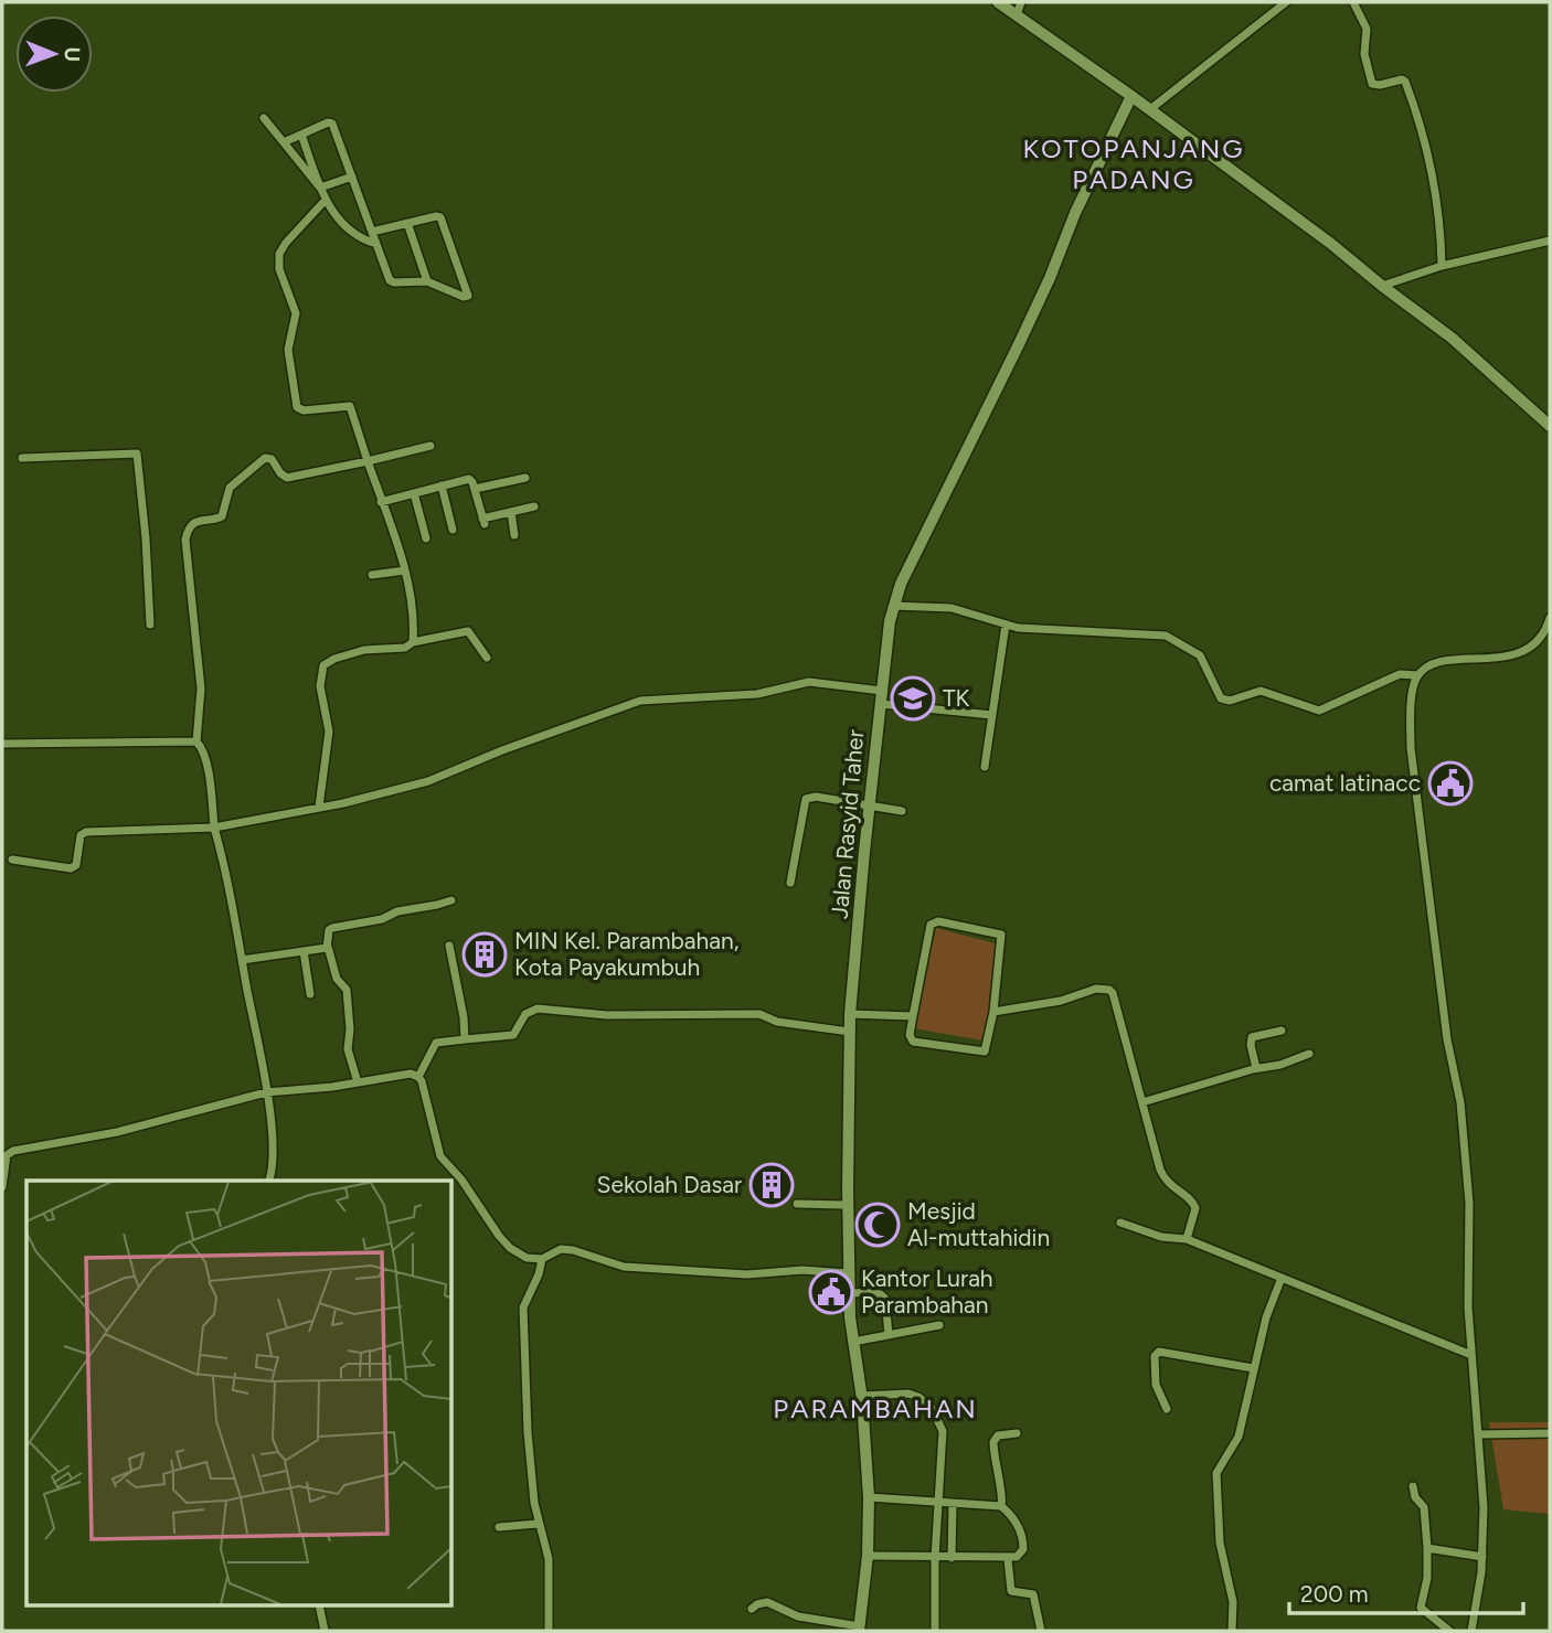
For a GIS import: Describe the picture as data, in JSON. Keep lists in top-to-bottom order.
{
  "streets": {
    "street": ["Jalan Rasyid Taher"]
  },
  "districts": ["KOTOPANJANG PADANG", "PARAMBAHAN"],
  "places": {
    "school or university": ["TK"],
    "public building": ["camat latinacc", "Kantor Lurah Parambahan"],
    "building": ["MIN Kel. Parambahan, Kota Payakumbuh", "Sekolah Dasar"],
    "mosque": ["Mesjid Al-muttahidin"]
  },
  "scale_bar": "200 m",
  "north": "right"
}
